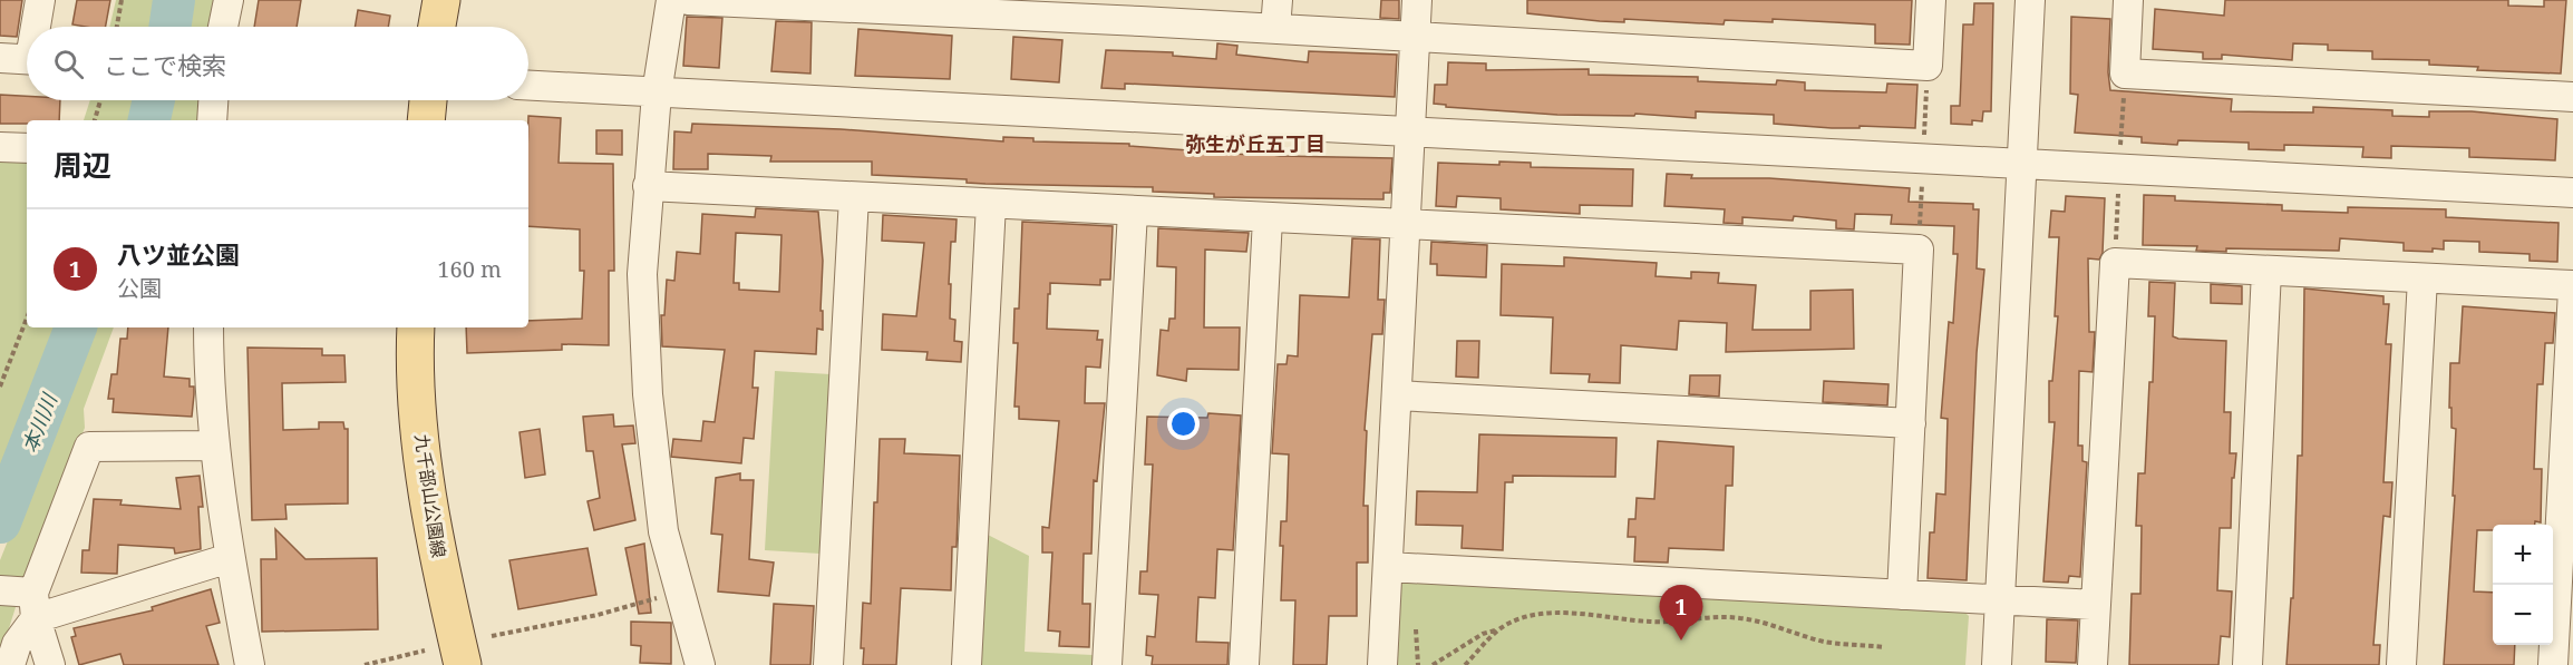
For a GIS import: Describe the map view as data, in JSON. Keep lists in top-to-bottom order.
{
  "streets": {
    "main road": ["九千部山公園線"]
  },
  "districts": ["弥生が丘五丁目"],
  "water": ["本川川"],
  "page": {
    "search": "ここで検索",
    "heading": "周辺",
    "list": [
      {
        "mark": "1",
        "name": "八ツ並公園",
        "note": "公園",
        "value": "160 m"
      }
    ],
    "map_buttons": ["+", "−"],
    "pins": "1"
  }
}
